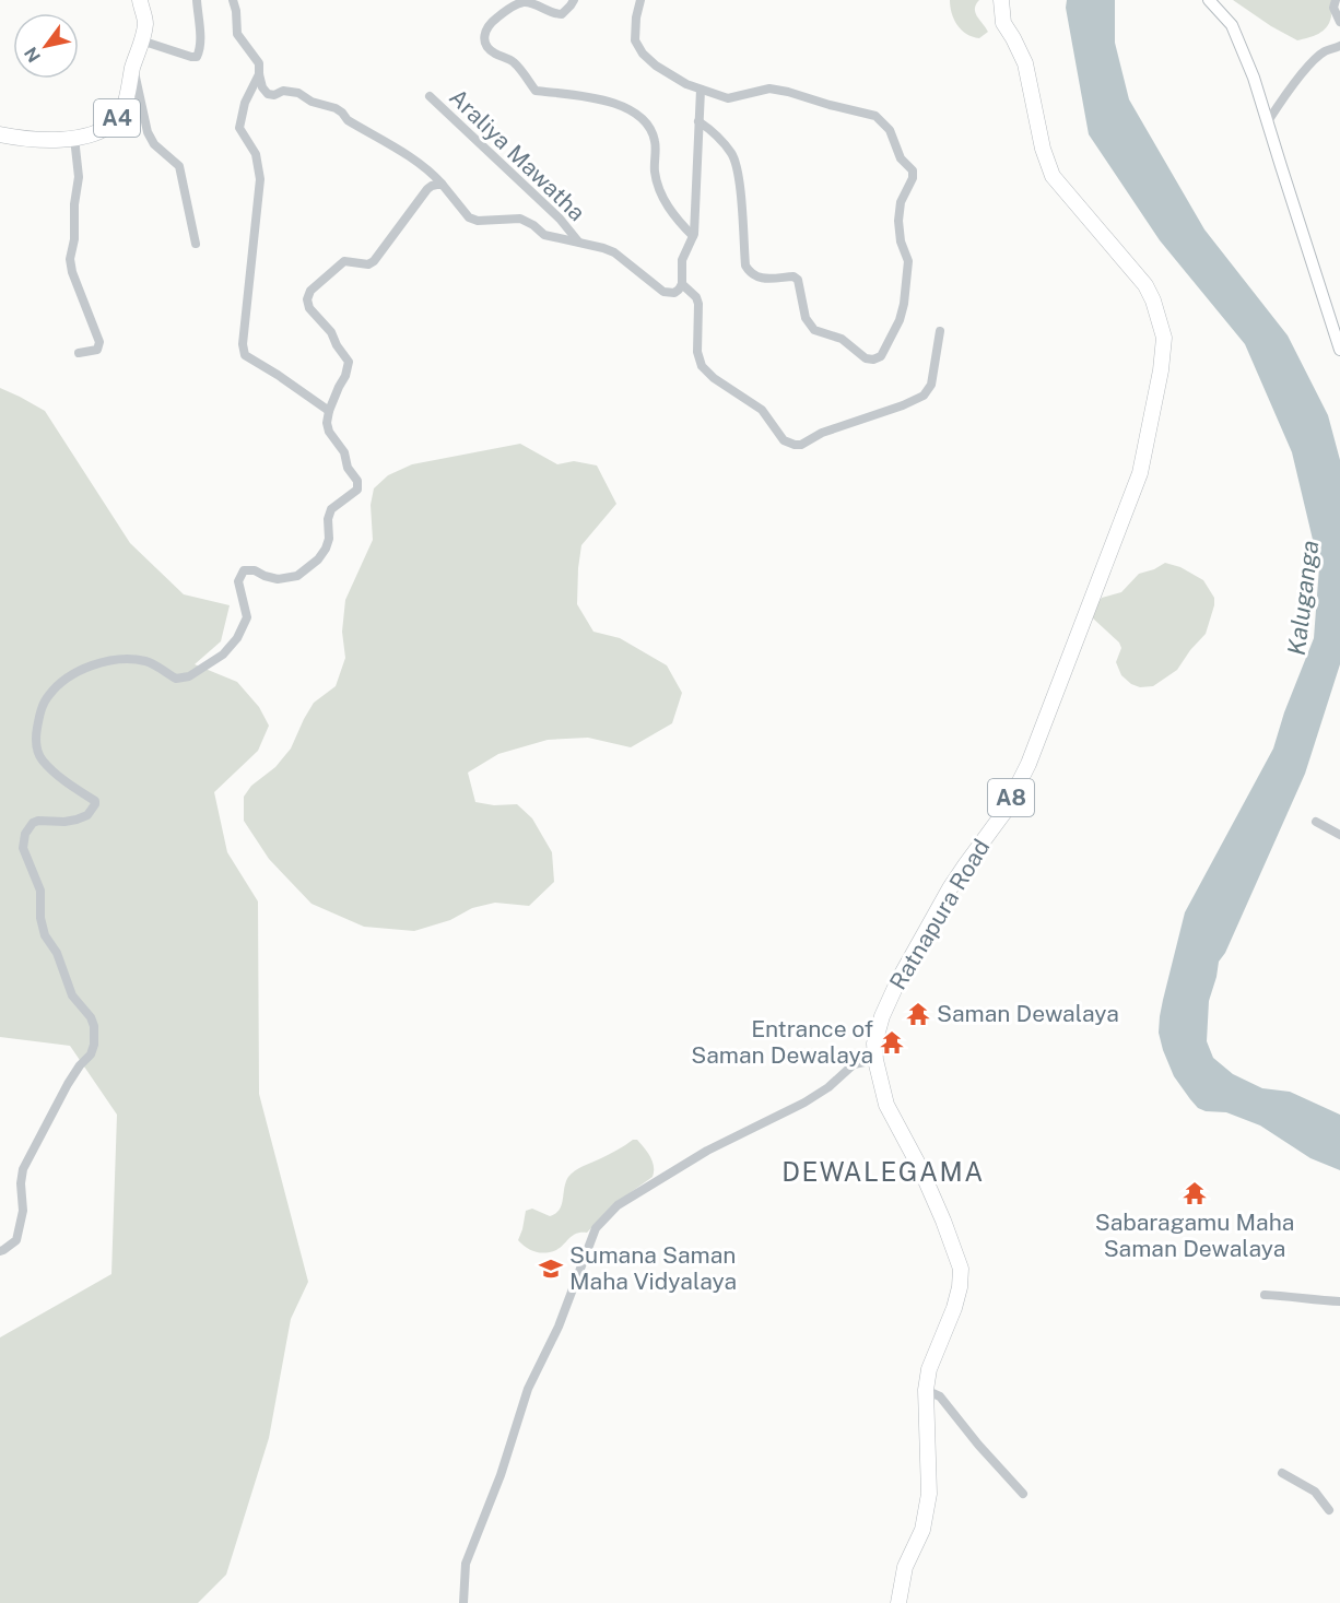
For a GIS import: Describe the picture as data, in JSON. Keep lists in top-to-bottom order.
{
  "streets": {
    "highway": ["A4", "A8", "Ratnapura Road"],
    "street": ["Araliya Mawatha"]
  },
  "districts": ["DEWALEGAMA"],
  "water": ["Kaluganga"],
  "places": {
    "temple": ["Saman Dewalaya", "Entrance of Saman Dewalaya", "Sabaragamu Maha Saman Dewalaya"],
    "school or university": ["Sumana Saman Maha Vidyalaya"]
  },
  "north": "bottom left"
}
